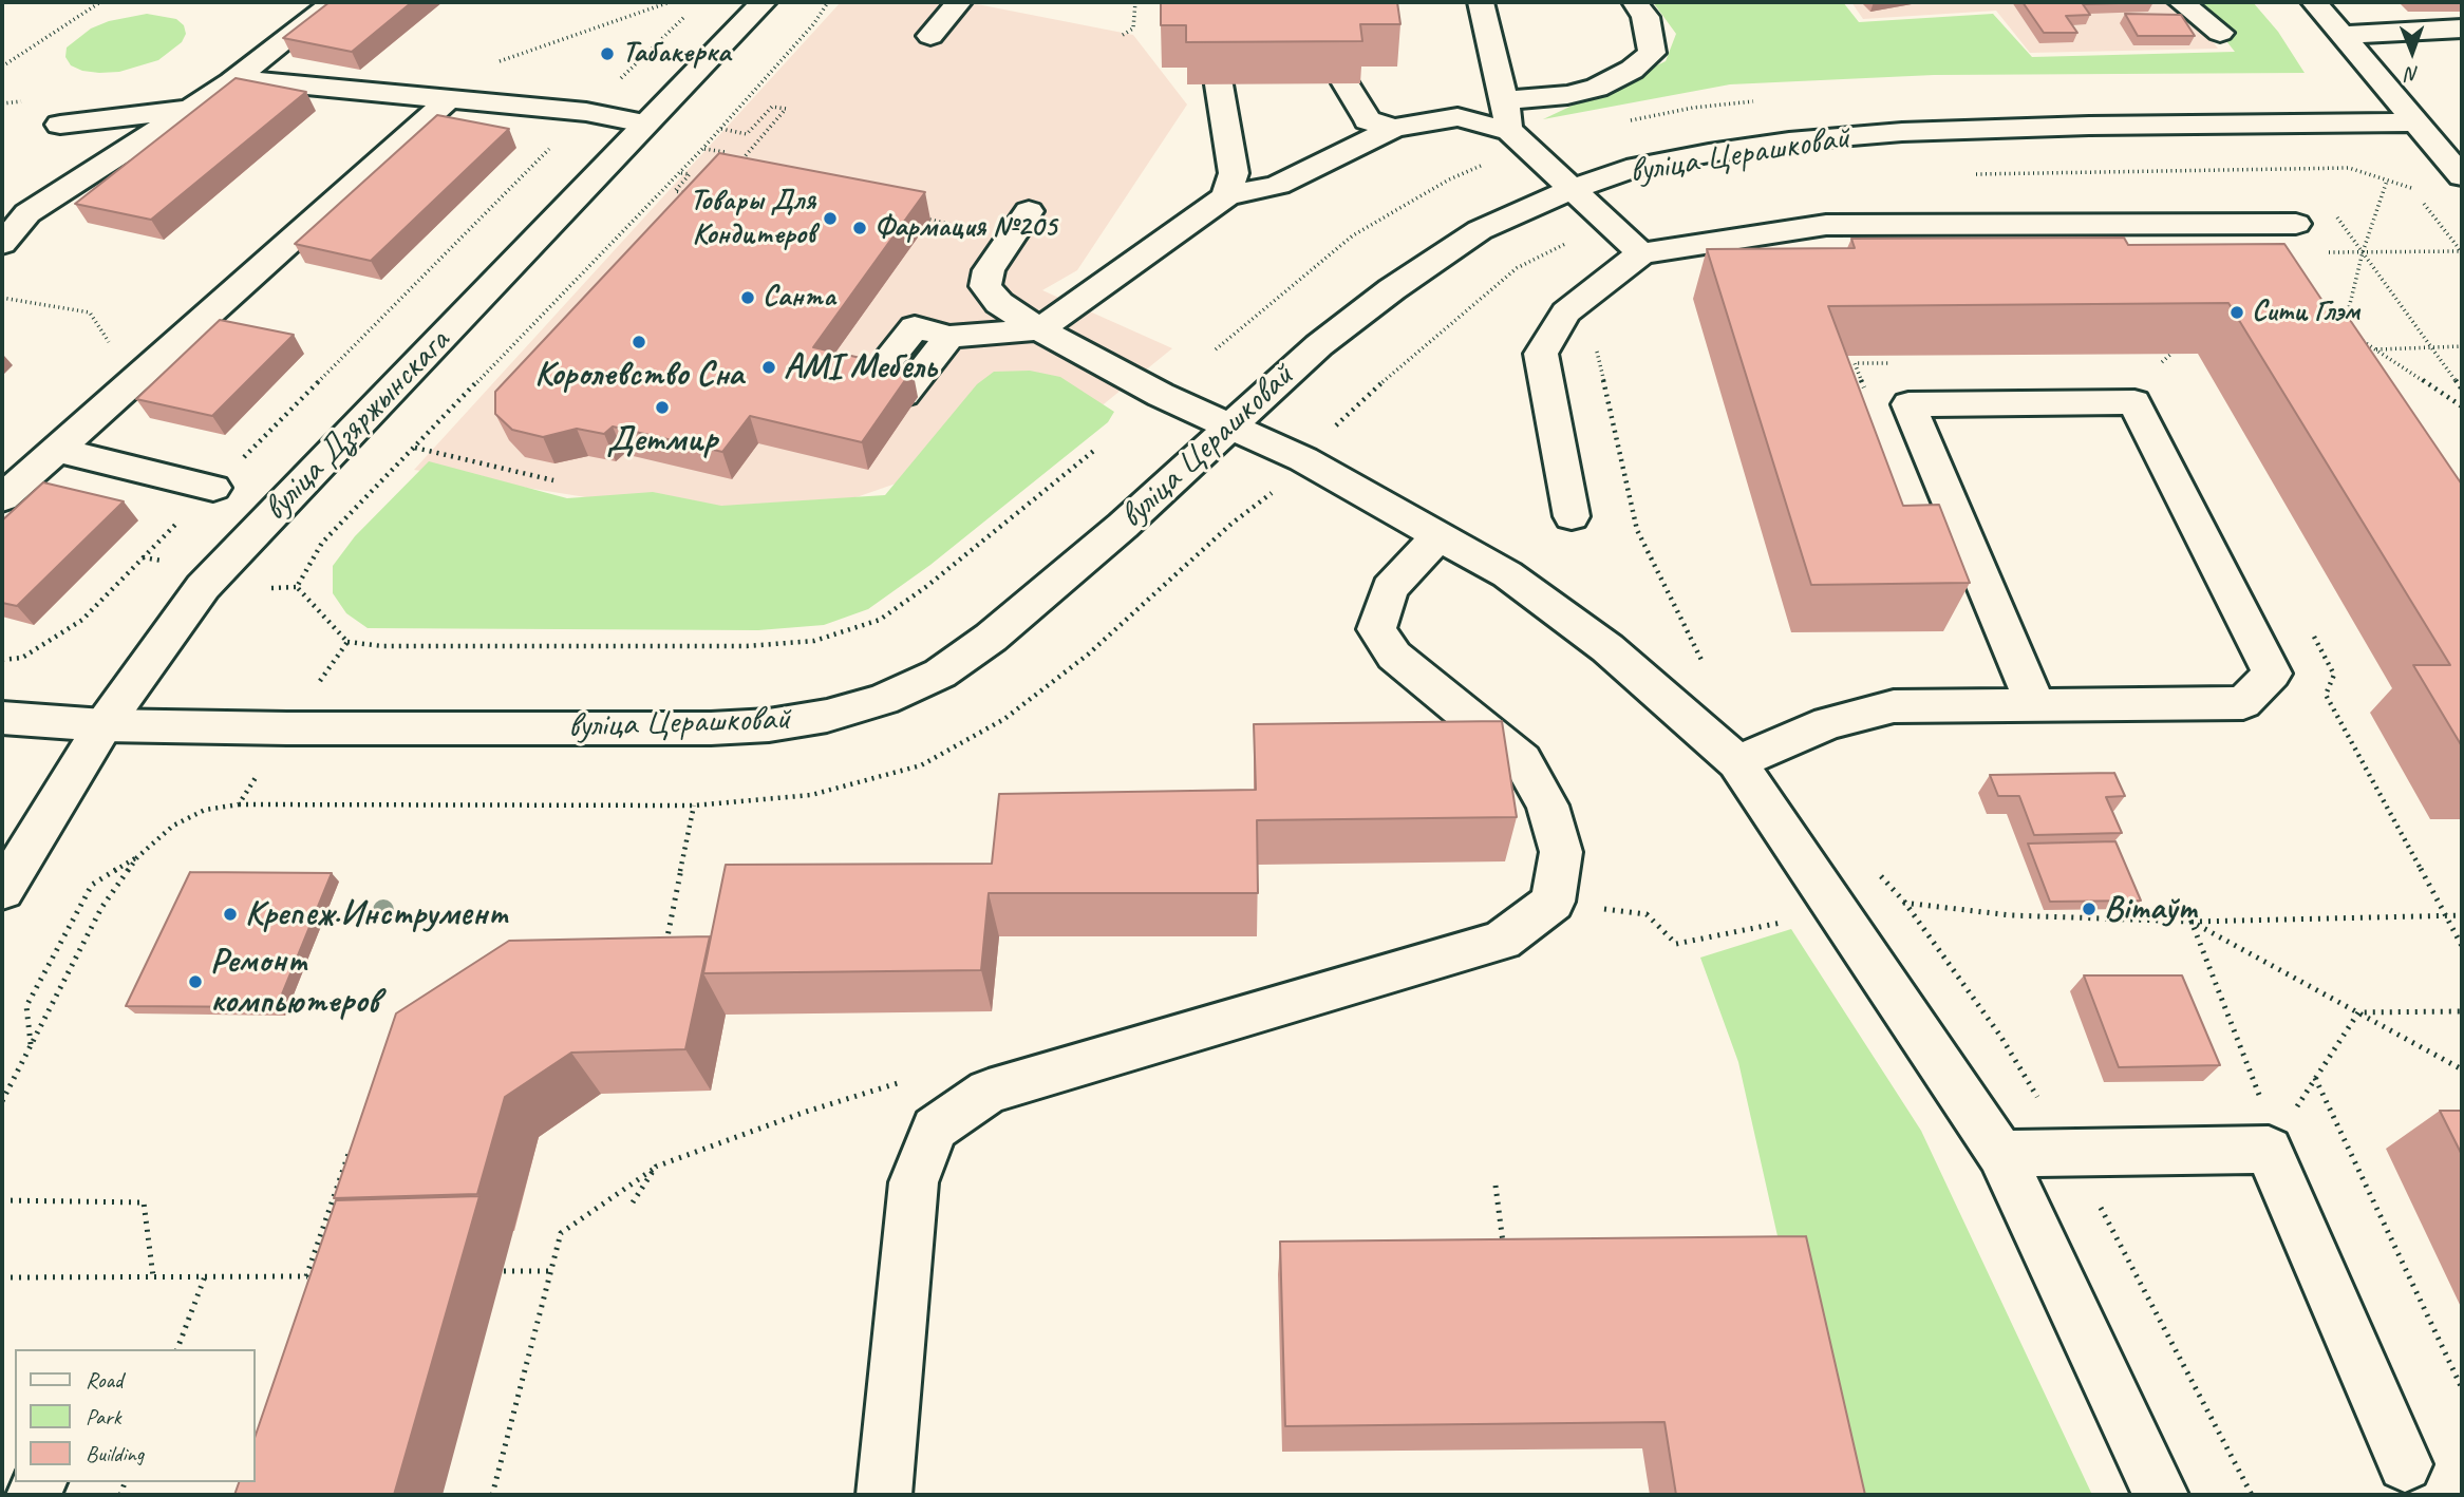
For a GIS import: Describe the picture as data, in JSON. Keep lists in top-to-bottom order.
{
  "streets": {
    "street": ["вуліца Церашковай", "вуліца Дзяржынскага"]
  },
  "crossings": [
    ["вуліца Церашковай", "вуліца Дзяржынскага"]
  ],
  "places": [
    "Табакерка",
    "Товары Для Кондитеров",
    "Фармация №205",
    "Санта",
    "Сити Глэм",
    "Королевство Сна",
    "AMI Мебель",
    "Детмир",
    "Вітаўт",
    "Крепеж.Инструмент",
    "Ремонт компьютеров"
  ],
  "legend": ["Road", "Park", "Building"],
  "north": "bottom"
}
